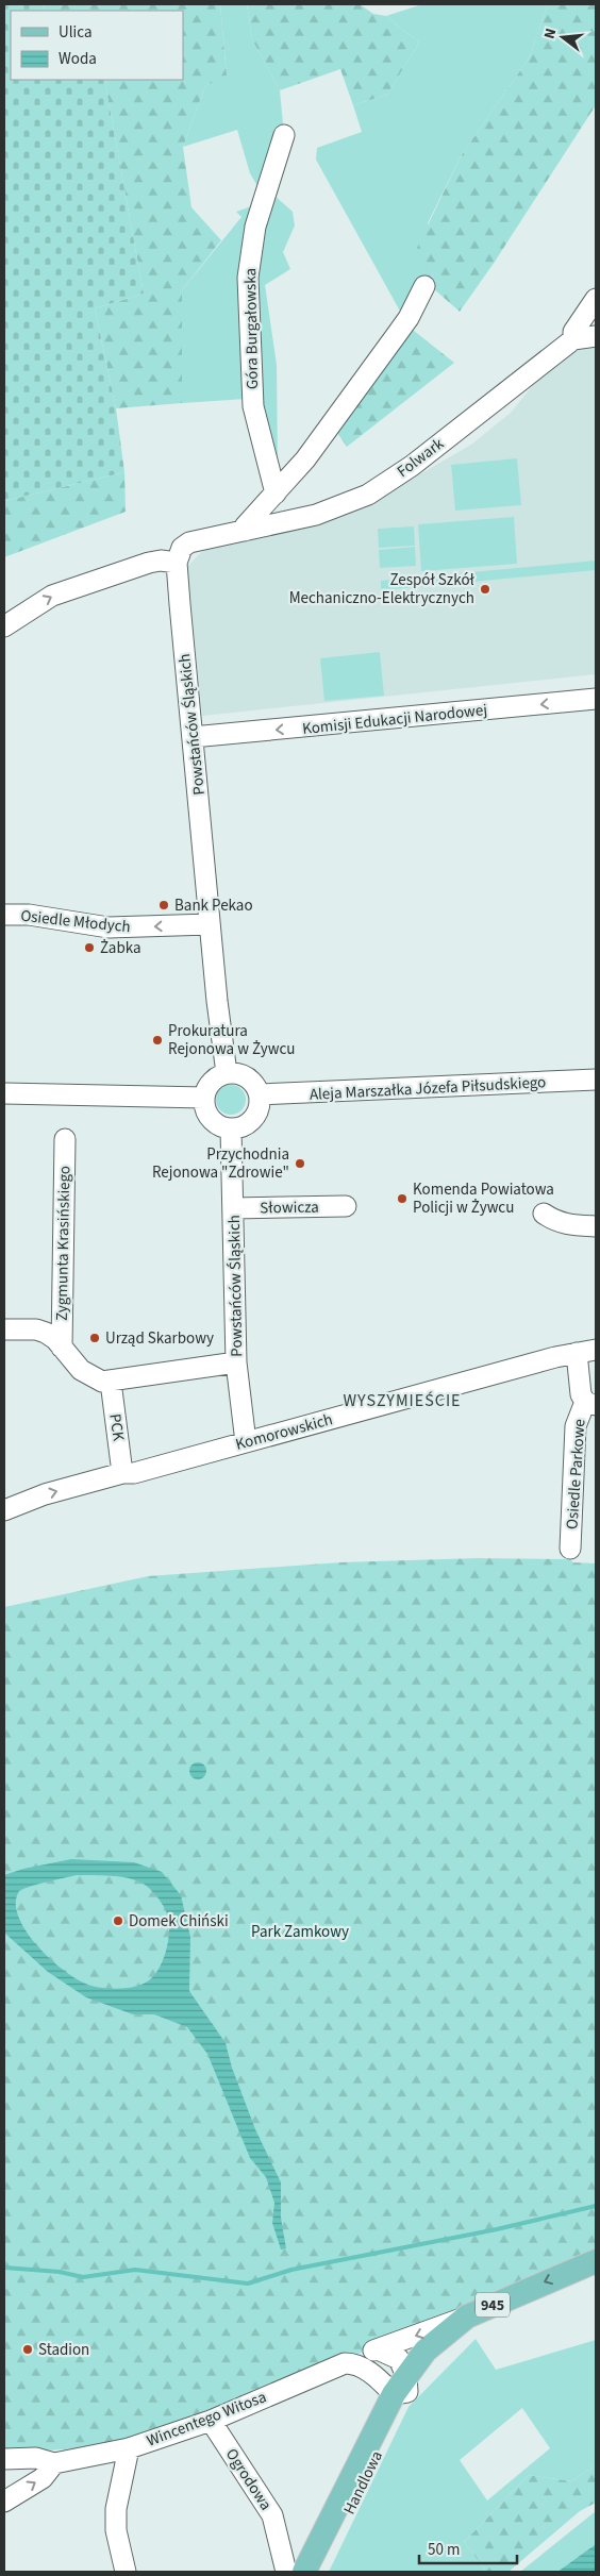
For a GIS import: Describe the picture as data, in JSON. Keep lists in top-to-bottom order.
{
  "streets": {
    "main road": ["945", "Handlowa"],
    "street": [
      "Góra Burgałowska",
      "Folwark",
      "Komisji Edukacji Narodowej",
      "Powstańców Śląskich",
      "Osiedle Młodych",
      "Aleja Marszałka Józefa Piłsudskiego",
      "Słowicza",
      "Zygmunta Krasińskiego",
      "PCK",
      "Komorowskich",
      "Osiedle Parkowe",
      "Wincentego Witosa",
      "Ogrodowa"
    ]
  },
  "crossings": [
    ["Folwark", "Powstańców Śląskich"],
    ["Komisji Edukacji Narodowej", "Powstańców Śląskich"],
    ["Powstańców Śląskich", "Osiedle Młodych"],
    ["Powstańców Śląskich", "Aleja Marszałka Józefa Piłsudskiego"],
    ["Powstańców Śląskich", "Słowicza"],
    ["Powstańców Śląskich", "Zygmunta Krasińskiego"],
    ["Powstańców Śląskich", "Komorowskich"],
    ["Zygmunta Krasińskiego", "PCK"],
    ["PCK", "Komorowskich"],
    ["Komorowskich", "Osiedle Parkowe"],
    ["945", "Wincentego Witosa"],
    ["945", "Handlowa"],
    ["Wincentego Witosa", "Ogrodowa"]
  ],
  "one_way": ["Komisji Edukacji Narodowej"],
  "districts": ["WYSZYMIEŚCIE"],
  "parks": ["Park Zamkowy"],
  "places": [
    "Zespół Szkół Mechaniczno-Elektrycznych",
    "Bank Pekao",
    "Żabka",
    "Prokuratura Rejonowa w Żywcu",
    "Przychodnia Rejonowa \"Zdrowie\"",
    "Komenda Powiatowa Policji w Żywcu",
    "Urząd Skarbowy",
    "Domek Chiński",
    "Stadion"
  ],
  "legend": ["Ulica", "Woda"],
  "scale_bar": "50 m",
  "north": "left"
}
